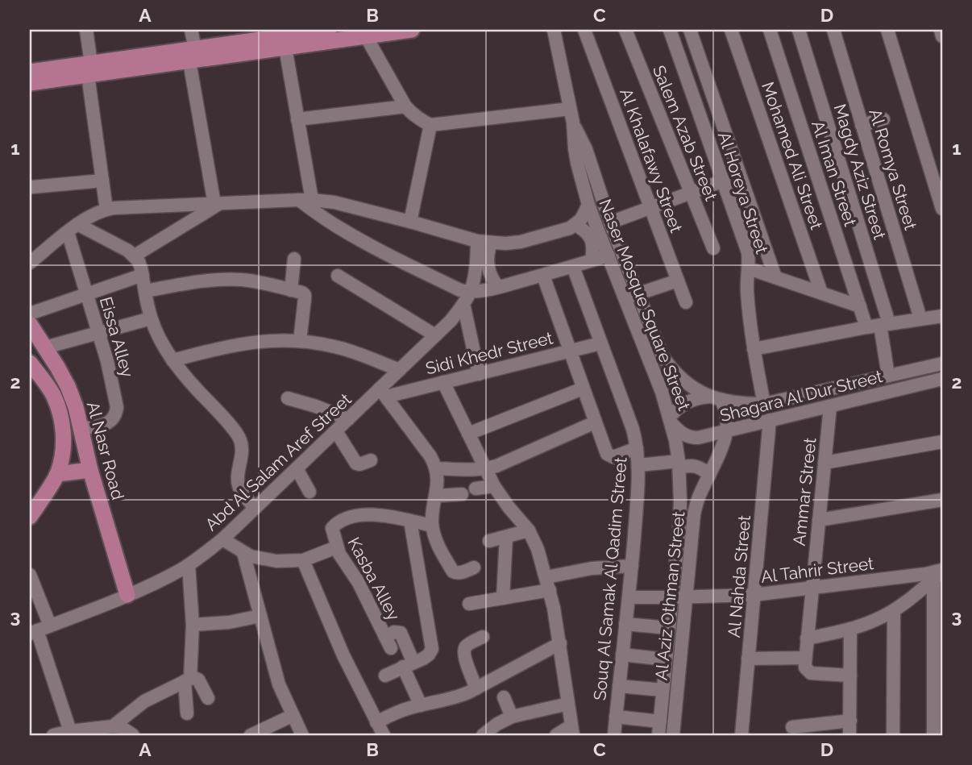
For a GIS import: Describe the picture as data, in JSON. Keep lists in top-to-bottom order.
{
  "streets": {
    "main road": ["Al Nasr Road"],
    "street": [
      "Salem Azab Street",
      "Mohamed Ali Street",
      "Al Khalafawy Street",
      "Al Romya Street",
      "Magdy Aziz Street",
      "Al Iman Street",
      "Al Horeya Street",
      "Naser Mosque Square Street",
      "Eissa Alley",
      "Sidi Khedr Street",
      "Shagara Al Dur Street",
      "Abd Al Salam Aref Street",
      "Ammar Street",
      "Al Tahrir Street",
      "Al Nahda Street",
      "Kasba Alley",
      "Souq Al Samak Al Qadim Street",
      "Al Aziz Othman Street"
    ]
  },
  "crossings": [
    ["Magdy Aziz Street", "Al Iman Street"],
    ["Al Horeya Street", "Shagara Al Dur Street"],
    ["Naser Mosque Square Street", "Shagara Al Dur Street"],
    ["Naser Mosque Square Street", "Al Aziz Othman Street"],
    ["Eissa Alley", "Al Nasr Road"],
    ["Sidi Khedr Street", "Abd Al Salam Aref Street"],
    ["Sidi Khedr Street", "Souq Al Samak Al Qadim Street"],
    ["Shagara Al Dur Street", "Ammar Street"],
    ["Shagara Al Dur Street", "Al Nahda Street"],
    ["Shagara Al Dur Street", "Al Aziz Othman Street"],
    ["Al Nasr Road", "Abd Al Salam Aref Street"],
    ["Ammar Street", "Al Tahrir Street"],
    ["Al Tahrir Street", "Al Nahda Street"],
    ["Al Tahrir Street", "Souq Al Samak Al Qadim Street"],
    ["Al Tahrir Street", "Al Aziz Othman Street"]
  ],
  "grid": {
    "columns": [
      "A",
      "B",
      "C",
      "D"
    ],
    "rows": ["1", "2", "3"]
  }
}
